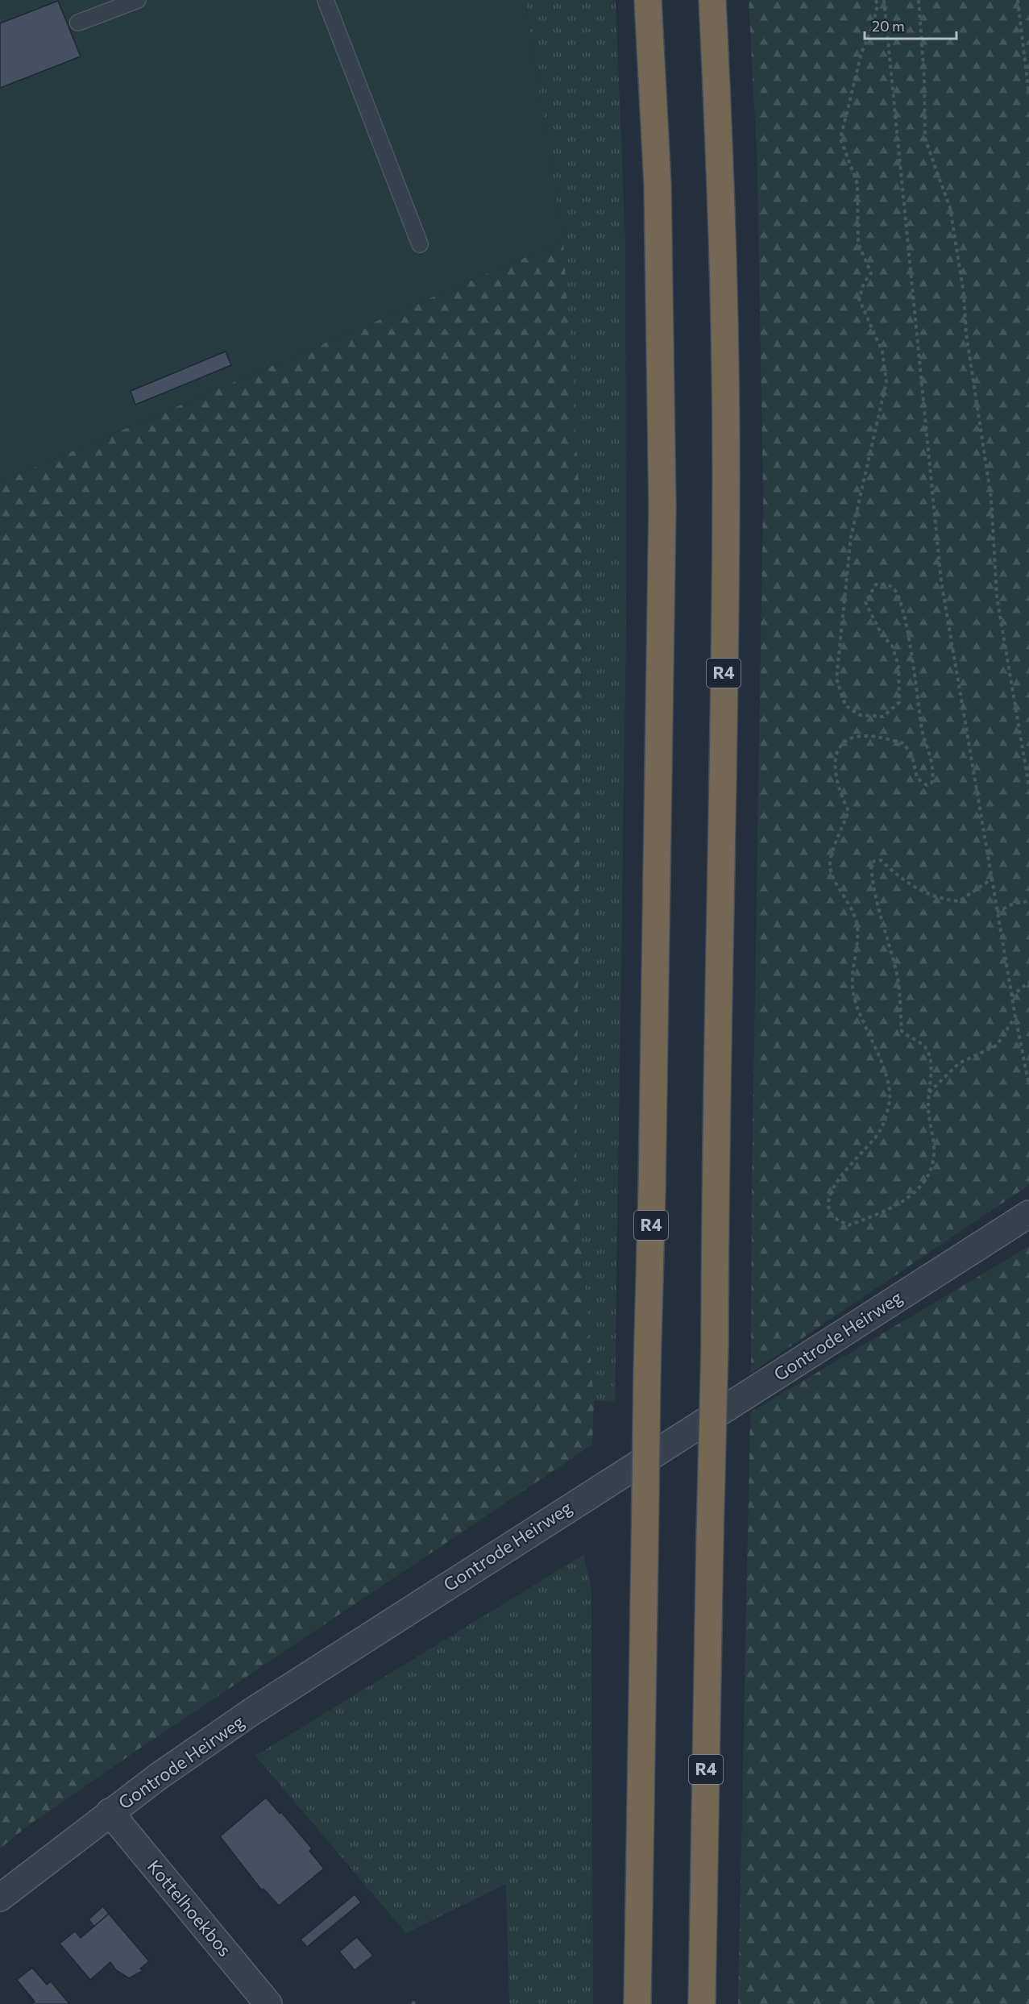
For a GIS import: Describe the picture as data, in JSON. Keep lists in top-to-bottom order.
{
  "streets": {
    "highway": ["R4"],
    "street": ["Gontrode Heirweg", "Kottelhoekbos"]
  },
  "crossings": [
    ["Gontrode Heirweg", "Kottelhoekbos"]
  ],
  "scale_bar": "20 m"
}
